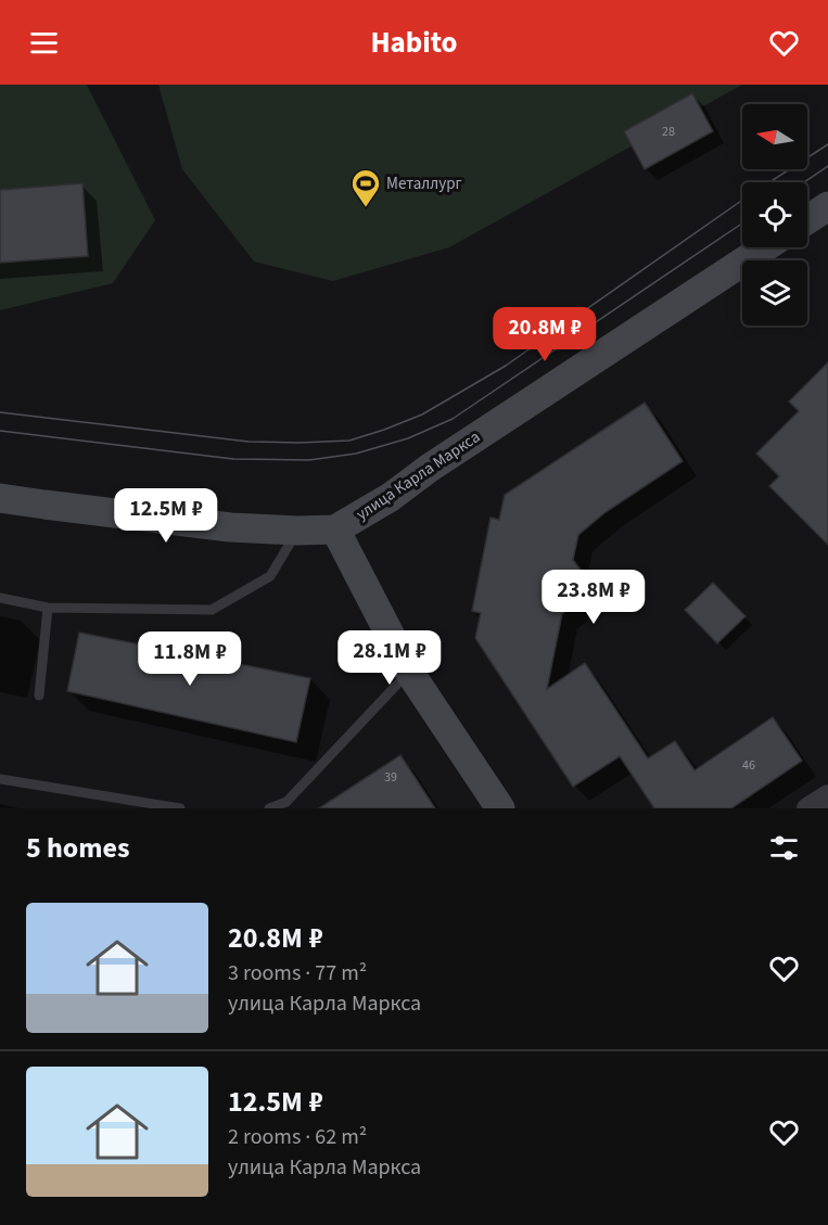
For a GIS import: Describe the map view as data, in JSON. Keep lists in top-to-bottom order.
{
  "streets": {
    "main road": ["улица Карла Маркса"]
  },
  "places": {
    "sports": ["Металлург"]
  },
  "house_numbers": ["28", "46", "39"],
  "north": "left",
  "page": {
    "header": "Habito",
    "price": [
      "20.8M ₽",
      "12.5M ₽",
      "23.8M ₽",
      "28.1M ₽",
      "11.8M ₽"
    ],
    "heading": "5 homes",
    "list": [
      {
        "name": "20.8M ₽",
        "note": "3 rooms · 77 m² · улица Карла Маркса"
      },
      {
        "name": "12.5M ₽",
        "note": "2 rooms · 62 m² · улица Карла Маркса"
      }
    ]
  }
}
